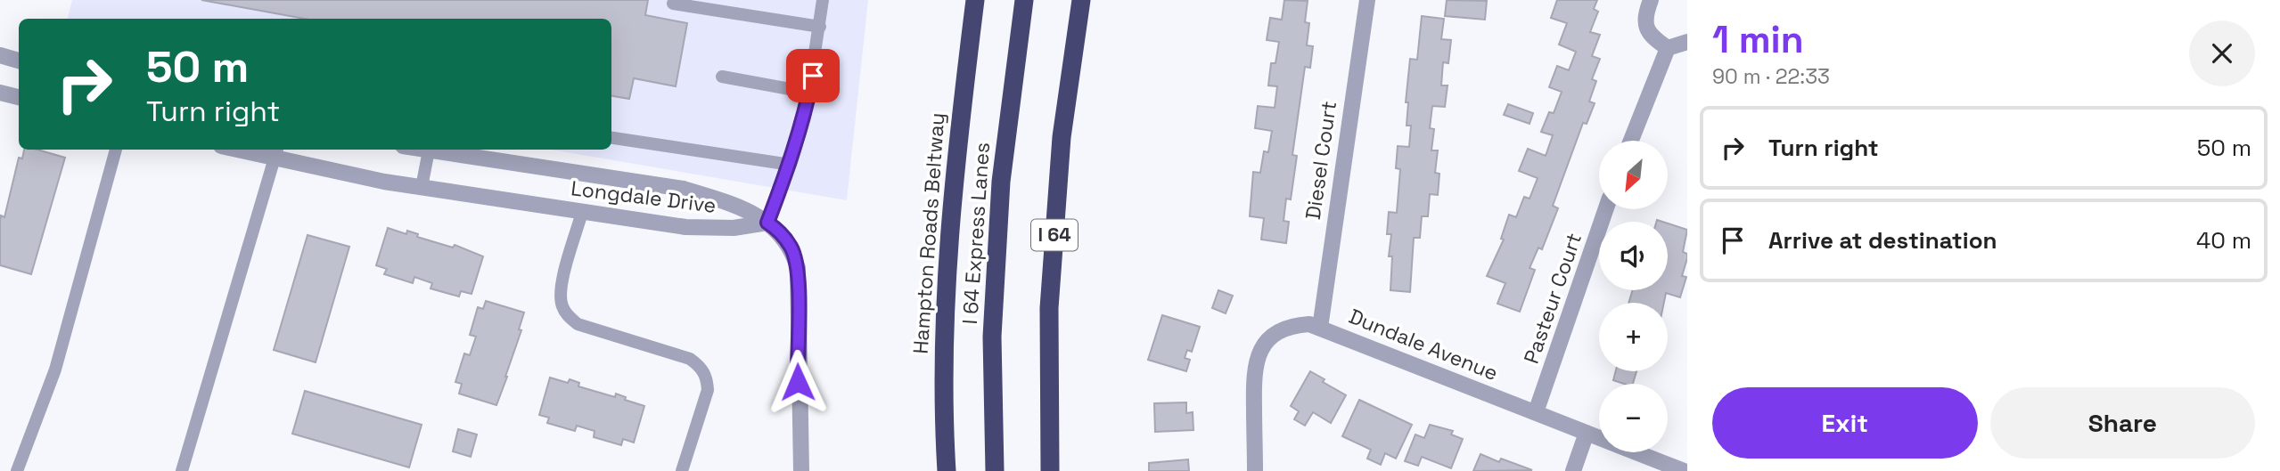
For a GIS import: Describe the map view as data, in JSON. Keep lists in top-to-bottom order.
{
  "streets": {
    "highway": ["Hampton Roads Beltway", "I 64 Express Lanes", "I 64"],
    "street": [
      "Diesel Court",
      "Longdale Drive",
      "Pasteur Court",
      "Dundale Avenue"
    ]
  },
  "crossings": [
    ["Diesel Court", "Dundale Avenue"],
    ["Pasteur Court", "Dundale Avenue"]
  ],
  "north": "bottom left",
  "page": {
    "heading": ["1 min", "90 m · 22:33"],
    "turn": ["50 m", "Turn right"],
    "list": [
      {
        "name": "Turn right",
        "value": "50 m"
      },
      {
        "name": "Arrive at destination",
        "value": "40 m"
      }
    ],
    "map_buttons": ["+", "−"],
    "buttons": ["Exit", "Share"]
  }
}
